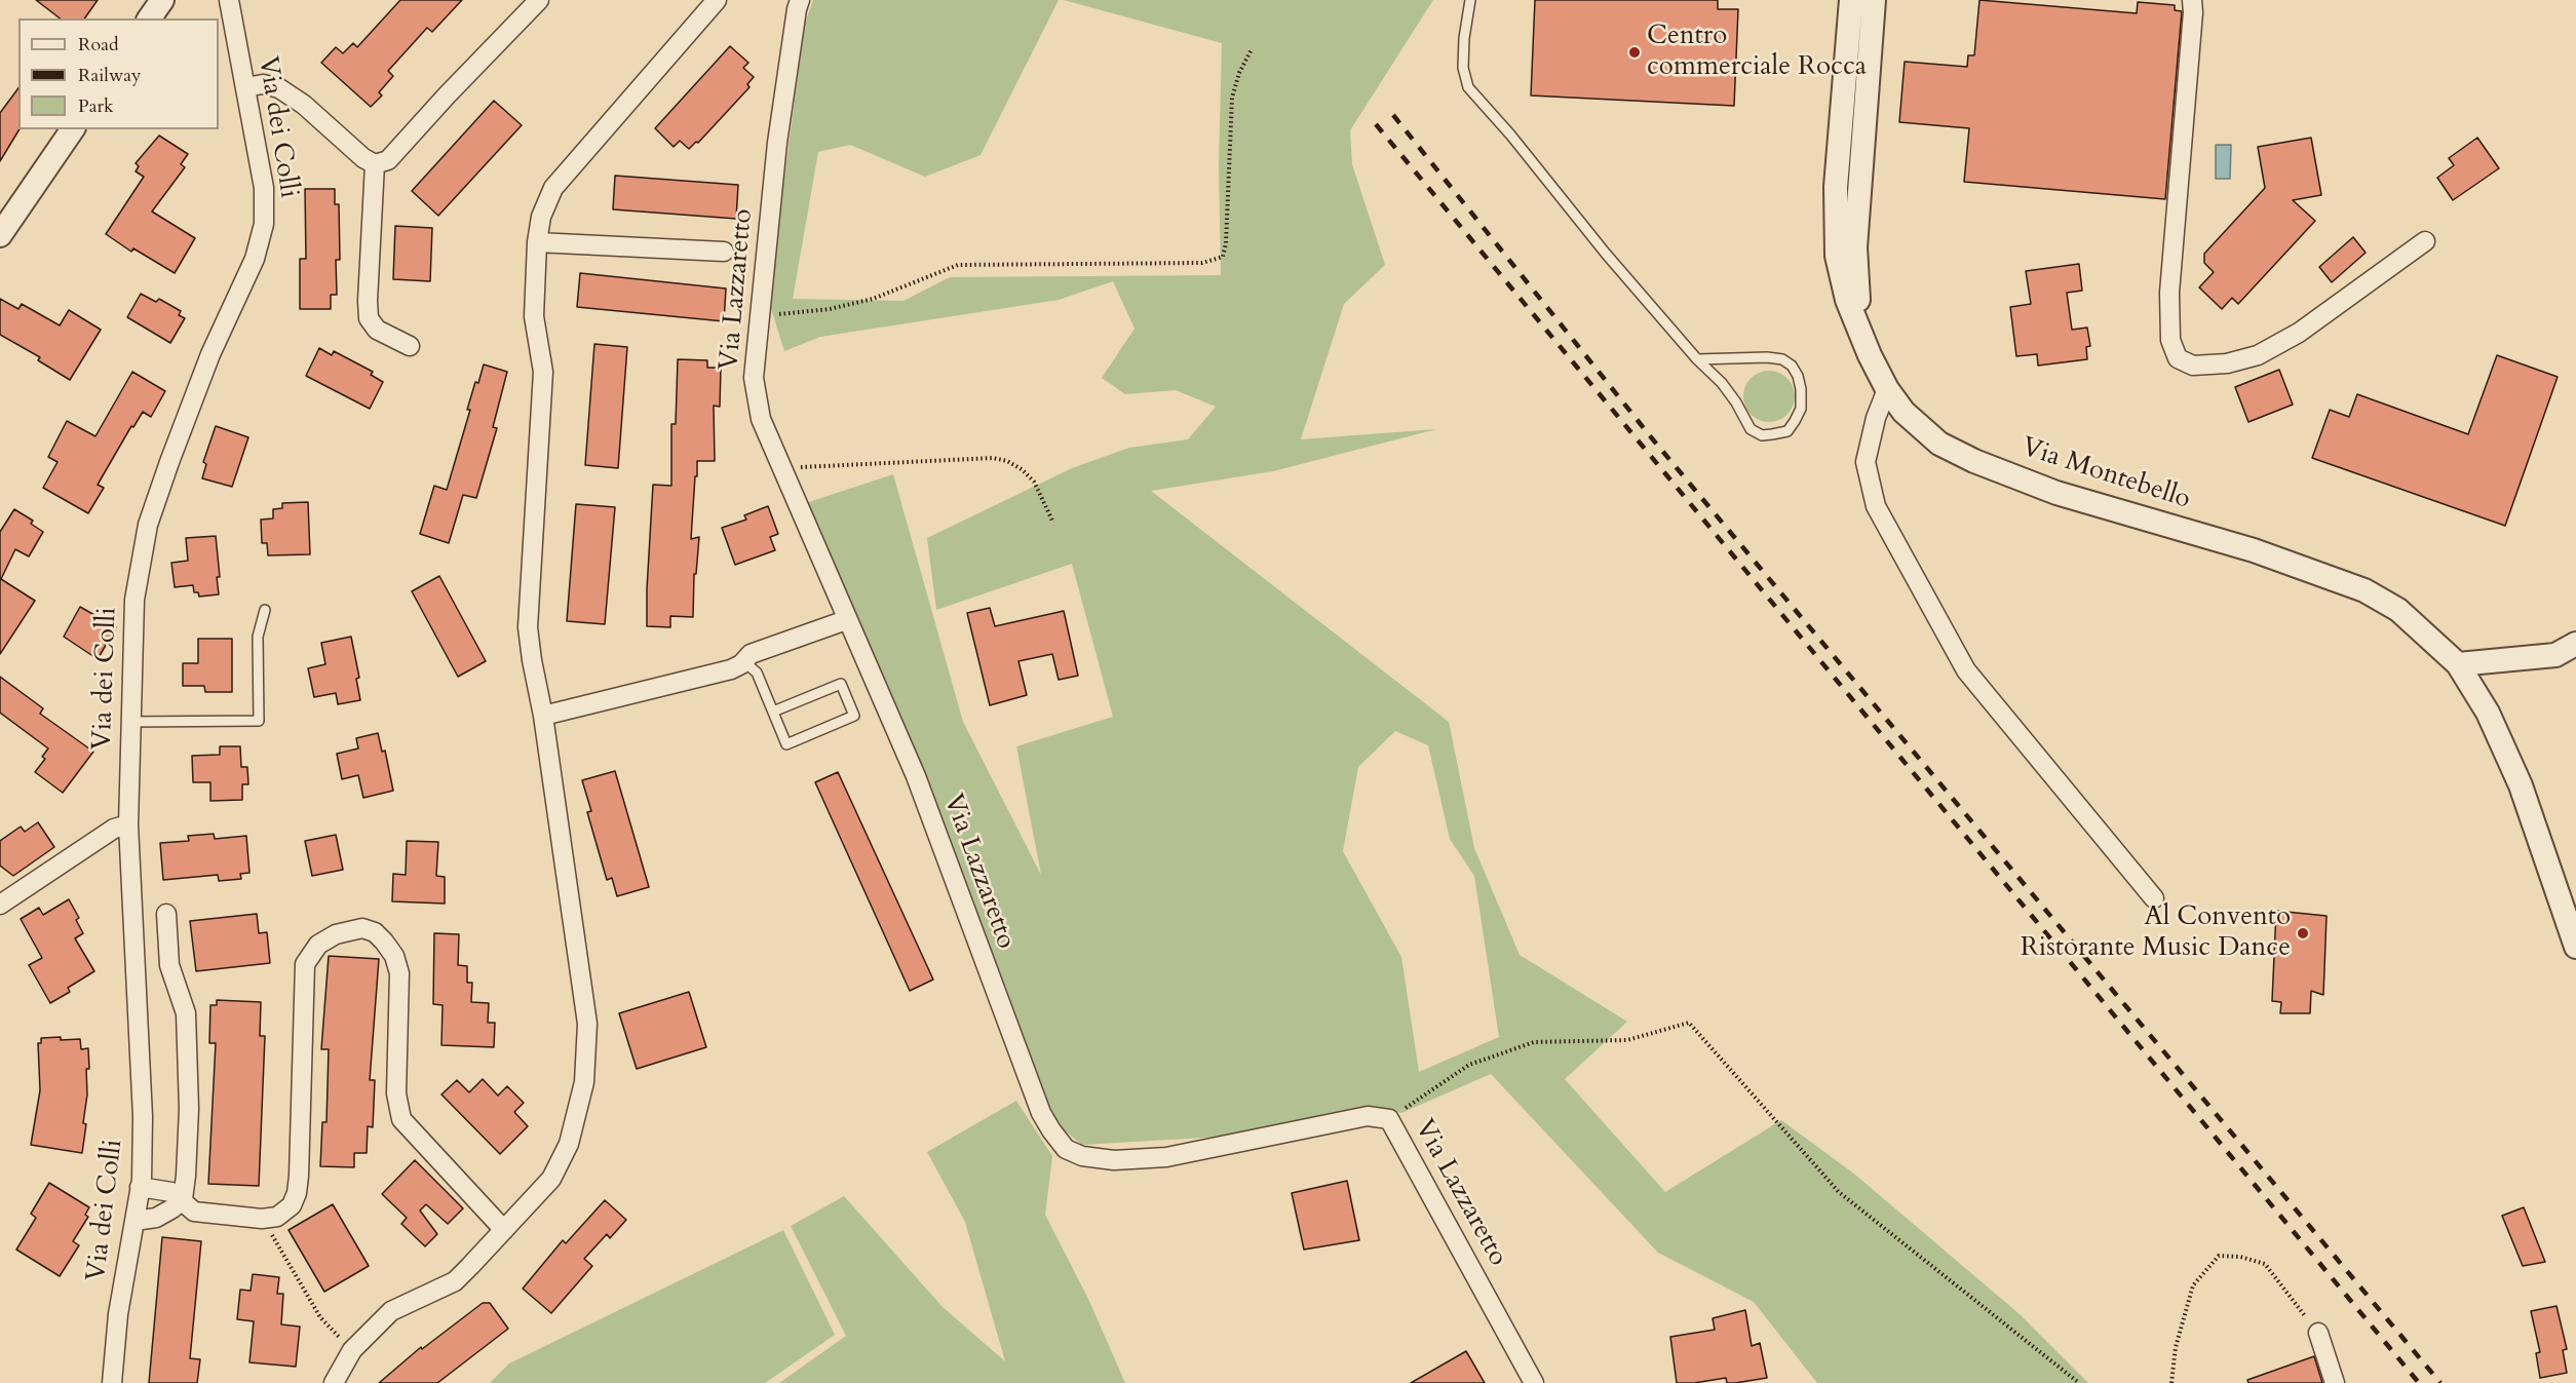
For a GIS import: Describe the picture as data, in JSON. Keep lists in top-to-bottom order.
{
  "streets": {
    "street": ["Via dei Colli", "Via Lazzaretto", "Via Montebello"]
  },
  "places": ["Centro commerciale Rocca", "Al Convento Ristorante Music Dance"],
  "legend": ["Road", "Railway", "Park"]
}
